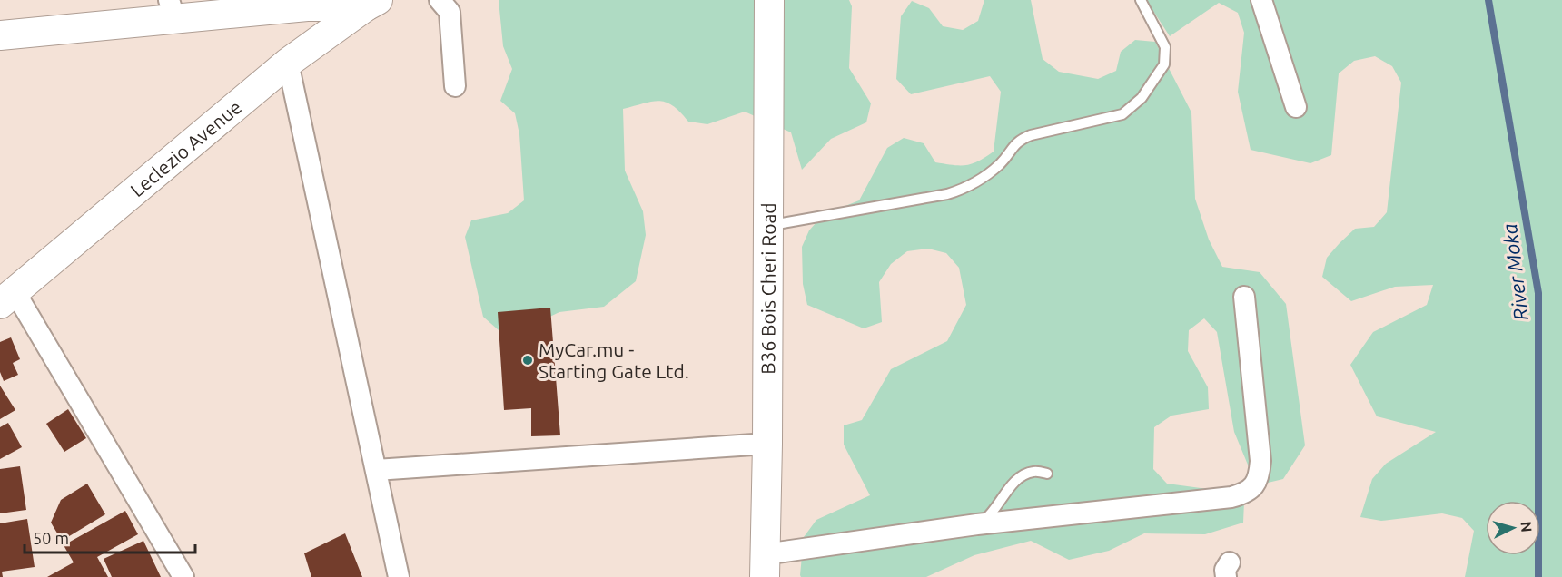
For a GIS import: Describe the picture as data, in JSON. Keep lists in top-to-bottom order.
{
  "streets": {
    "main road": ["Leclezio Avenue", "B36 Bois Cheri Road"]
  },
  "water": ["River Moka"],
  "places": ["MyCar.mu - Starting Gate Ltd."],
  "scale_bar": "50 m",
  "north": "right"
}
